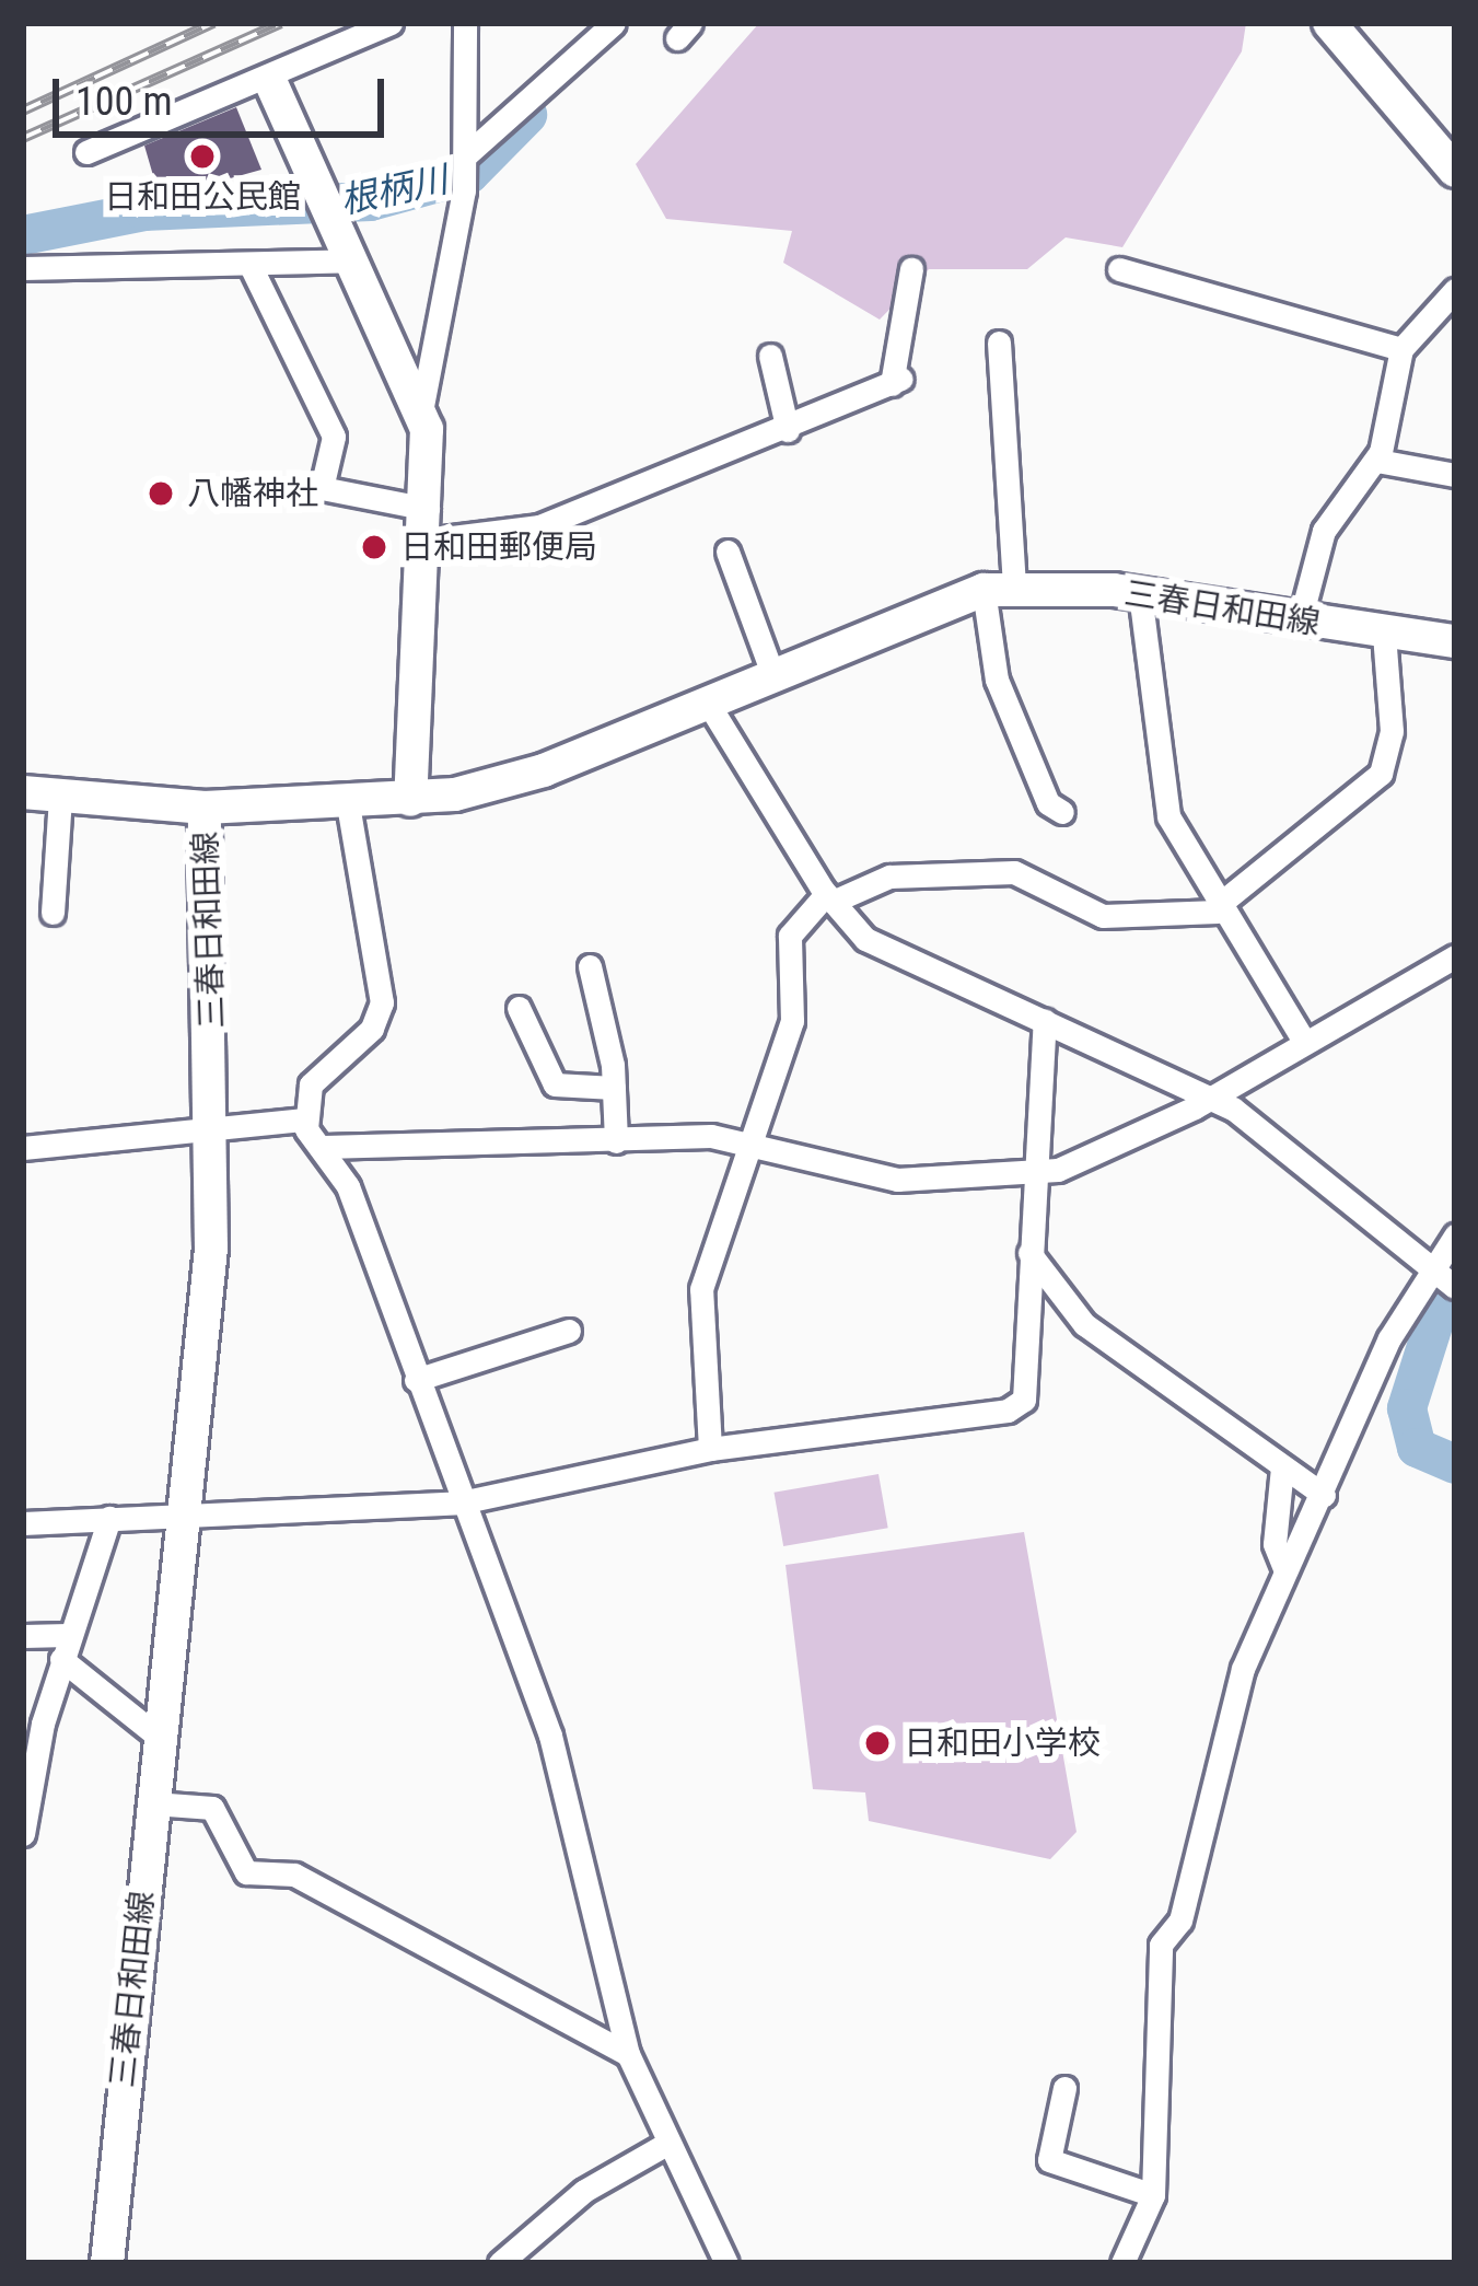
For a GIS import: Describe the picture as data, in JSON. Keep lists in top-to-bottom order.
{
  "streets": {
    "main road": ["三春日和田線"]
  },
  "water": ["根柄川"],
  "places": [
    "日和田公民館",
    "八幡神社",
    "日和田郵便局",
    "日和田小学校"
  ],
  "scale_bar": "100 m"
}
